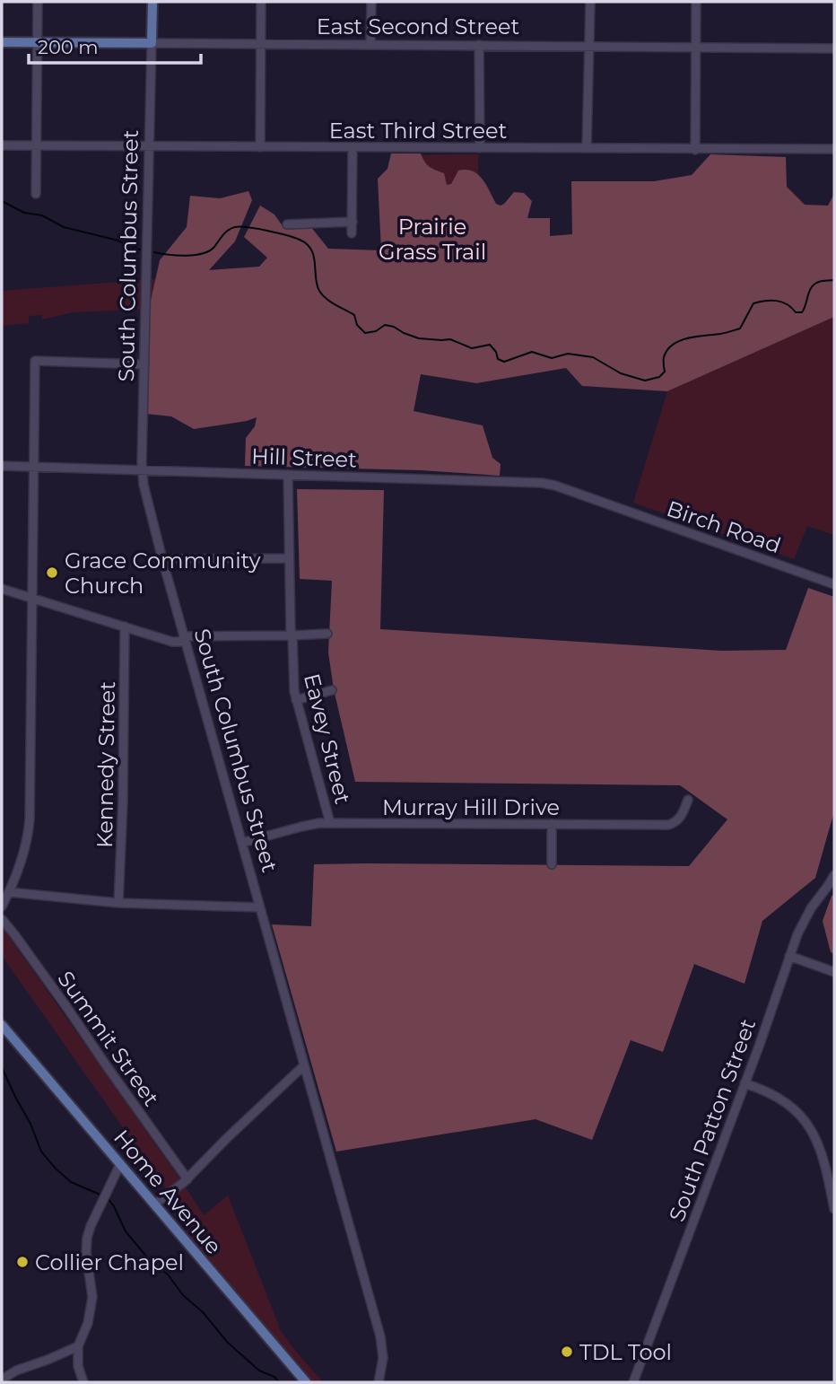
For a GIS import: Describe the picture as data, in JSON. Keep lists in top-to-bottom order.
{
  "streets": {
    "main road": ["East Second Street", "South Columbus Street", "Home Avenue"],
    "street": [
      "East Third Street",
      "Hill Street",
      "Birch Road",
      "Eavey Street",
      "Kennedy Street",
      "Murray Hill Drive",
      "Summit Street",
      "South Patton Street"
    ]
  },
  "crossings": [
    ["East Second Street", "South Columbus Street"],
    ["East Third Street", "South Columbus Street"],
    ["South Columbus Street", "Hill Street"],
    ["South Columbus Street", "Murray Hill Drive"],
    ["Hill Street", "Birch Road"],
    ["Hill Street", "Eavey Street"],
    ["Eavey Street", "Murray Hill Drive"]
  ],
  "parks": ["Prairie Grass Trail"],
  "places": ["Grace Community Church", "Collier Chapel", "TDL Tool"],
  "scale_bar": "200 m"
}
